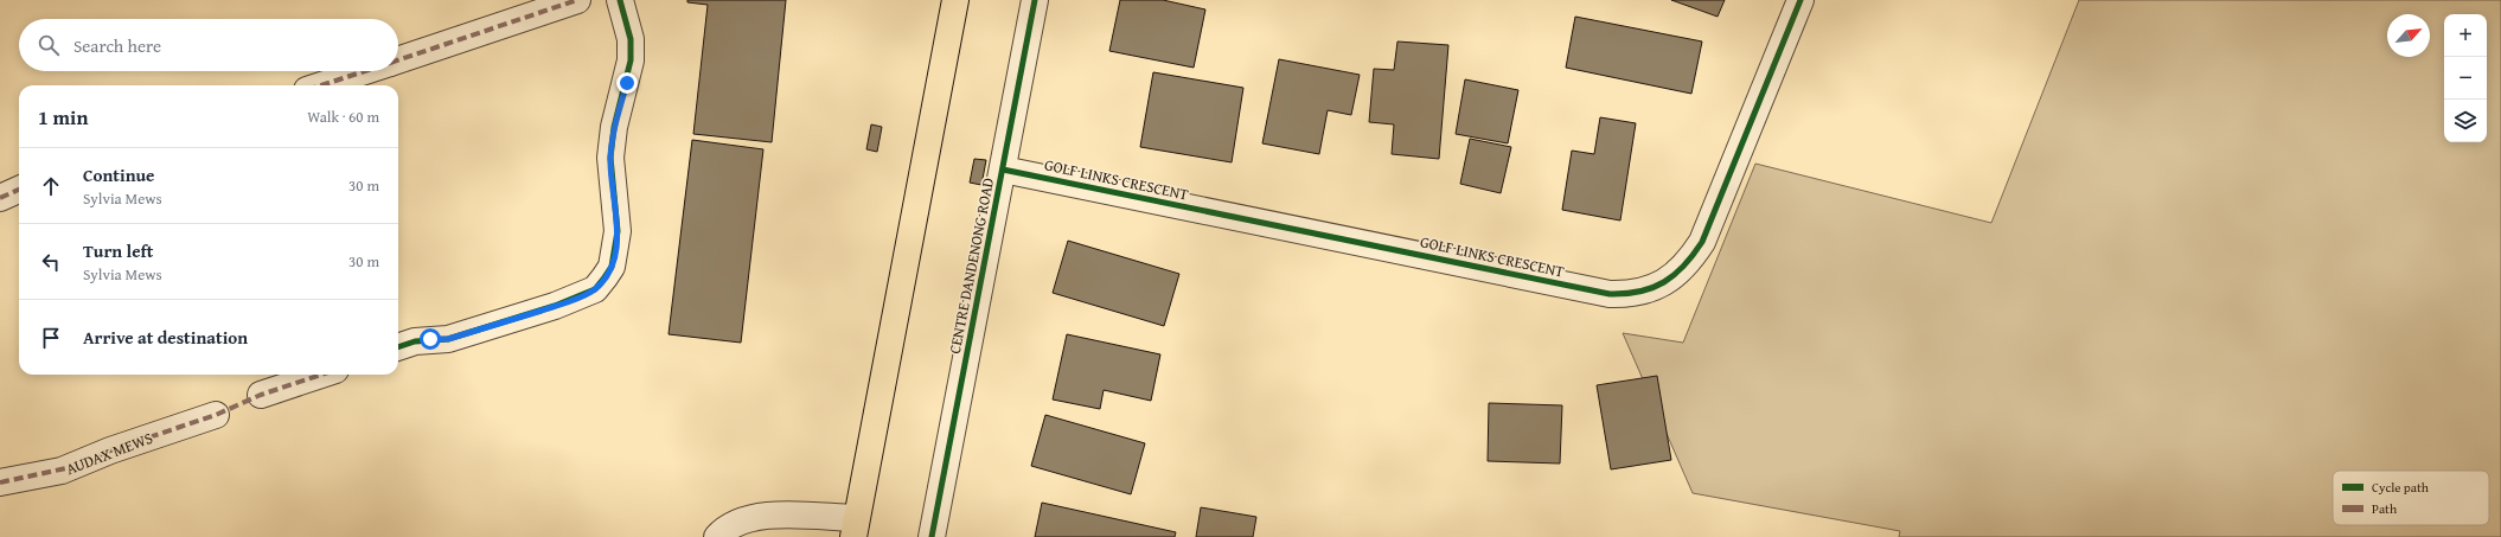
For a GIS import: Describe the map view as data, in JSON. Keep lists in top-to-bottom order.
{
  "streets": {
    "street": ["GOLF LINKS CRESCENT", "CENTRE DANDENONG ROAD", "AUDAX MEWS"]
  },
  "crossings": [
    ["GOLF LINKS CRESCENT", "CENTRE DANDENONG ROAD"]
  ],
  "legend": ["Cycle path", "Path"],
  "north": "top right",
  "page": {
    "map_buttons": ["+", "−"],
    "search": "Search here",
    "heading": ["1 min", "Walk · 60 m"],
    "list": [
      ["Continue", "Sylvia Mews", "30 m"],
      ["Turn left", "Sylvia Mews", "30 m"],
      "Arrive at destination"
    ]
  }
}
